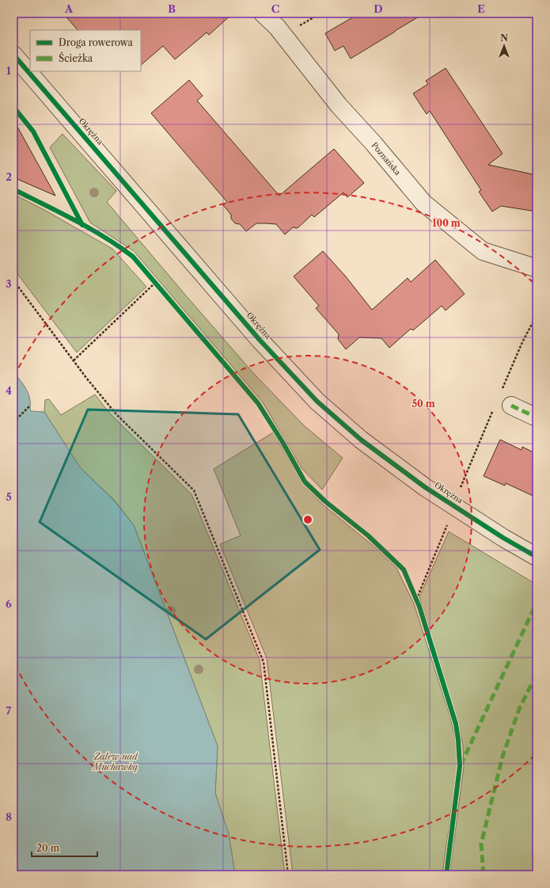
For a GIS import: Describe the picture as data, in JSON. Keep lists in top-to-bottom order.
{
  "streets": {
    "street": ["Okrężna", "Poznańska"]
  },
  "water": ["Zalew nad Muchawką"],
  "legend": ["Droga rowerowa", "Ścieżka"],
  "scale_bar": "20 m",
  "north": "top",
  "grid": {
    "columns": [
      "A",
      "B",
      "C",
      "D",
      "E"
    ],
    "rows": [
      "1",
      "2",
      "3",
      "4",
      "5",
      "6",
      "7",
      "8"
    ]
  },
  "rings": ["100 m", "50 m"]
}
